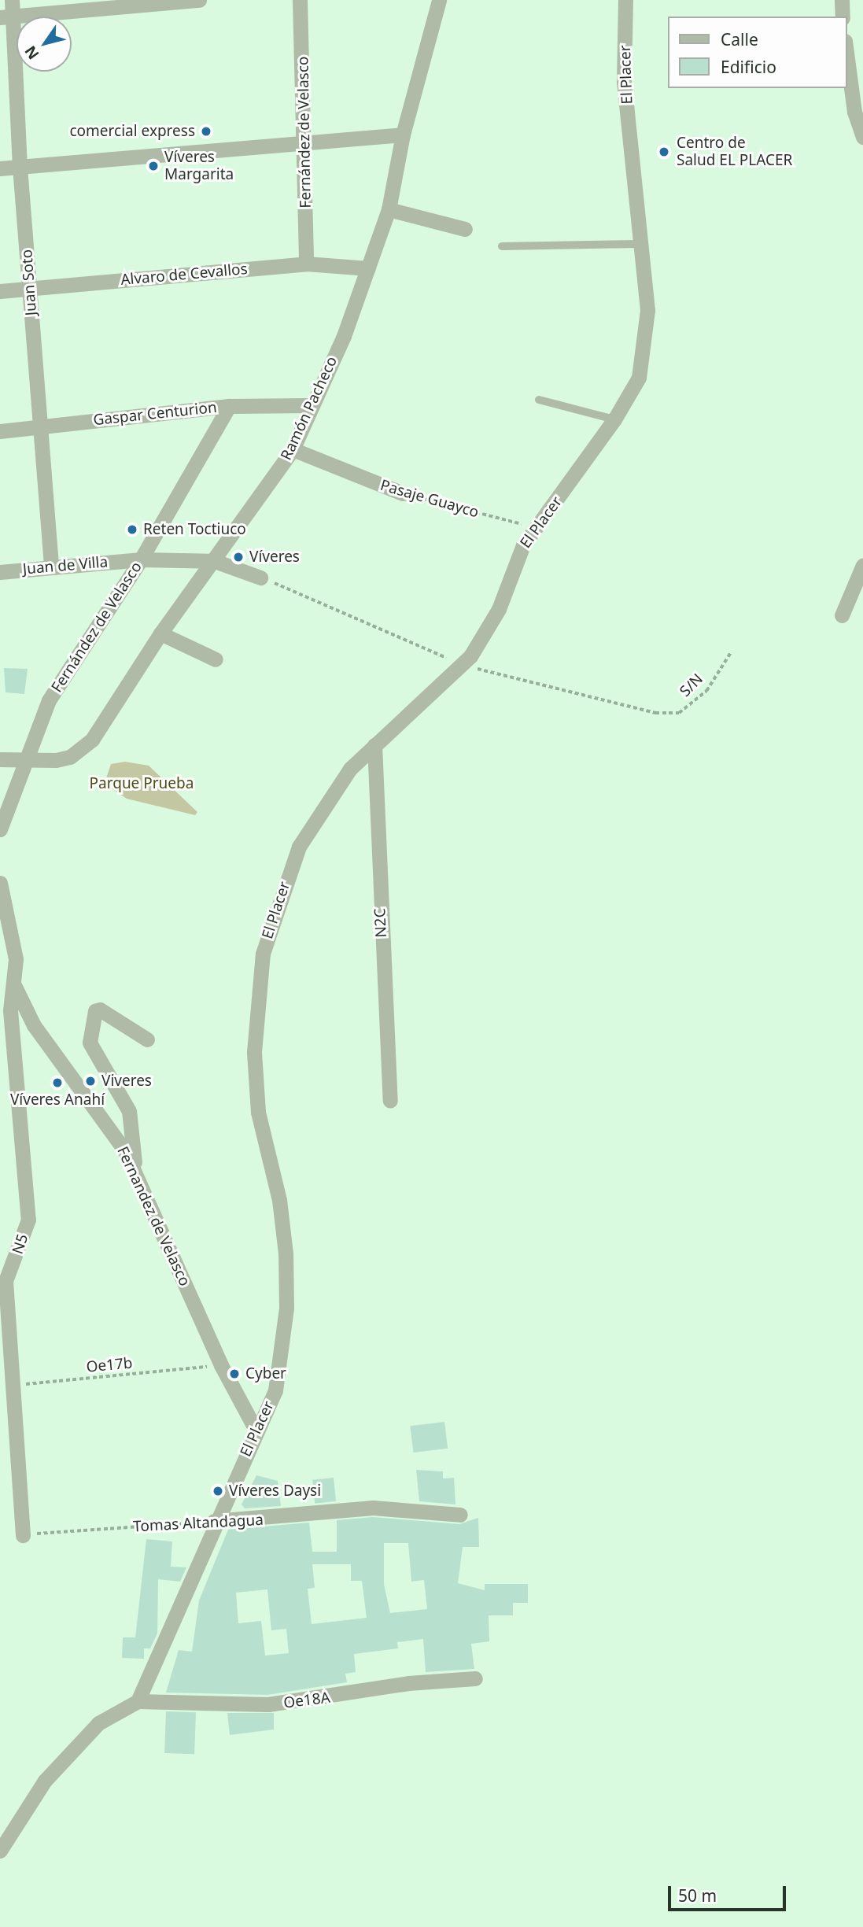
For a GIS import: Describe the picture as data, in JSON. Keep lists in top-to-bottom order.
{
  "streets": {
    "street": [
      "El Placer",
      "Fernández de Velasco",
      "Alvaro de Cevallos",
      "Juan Soto",
      "Ramón Pacheco",
      "Gaspar Centurion",
      "Pasaje Guayco",
      "Juan de Villa",
      "N2C",
      "Fernandez de Velasco",
      "N5",
      "Tomas Altandagua",
      "Oe18A"
    ],
    "path": ["S/N", "Oe17b"]
  },
  "crossings": [
    ["El Placer", "Pasaje Guayco"],
    ["El Placer", "N2C"],
    ["El Placer", "Fernandez de Velasco"],
    ["El Placer", "Tomas Altandagua"],
    ["El Placer", "Oe18A"],
    ["Fernández de Velasco", "Alvaro de Cevallos"],
    ["Fernández de Velasco", "Ramón Pacheco"],
    ["Fernández de Velasco", "Gaspar Centurion"],
    ["Fernández de Velasco", "Juan de Villa"],
    ["Alvaro de Cevallos", "Juan Soto"],
    ["Alvaro de Cevallos", "Ramón Pacheco"],
    ["Juan Soto", "Gaspar Centurion"],
    ["Juan Soto", "Juan de Villa"],
    ["Ramón Pacheco", "Gaspar Centurion"],
    ["Ramón Pacheco", "Pasaje Guayco"],
    ["Ramón Pacheco", "Juan de Villa"],
    ["Fernandez de Velasco", "N5"],
    ["Fernandez de Velasco", "Oe17b"],
    ["N5", "Oe17b"],
    ["N5", "Tomas Altandagua"]
  ],
  "parks": ["Parque Prueba"],
  "places": [
    "comercial express",
    "Centro de Salud EL PLACER",
    "Víveres Margarita",
    "Reten Toctiuco",
    "Víveres",
    "Viveres",
    "Víveres Anahí",
    "Cyber",
    "Víveres Daysi"
  ],
  "legend": ["Calle", "Edificio"],
  "scale_bar": "50 m",
  "north": "bottom left"
}
